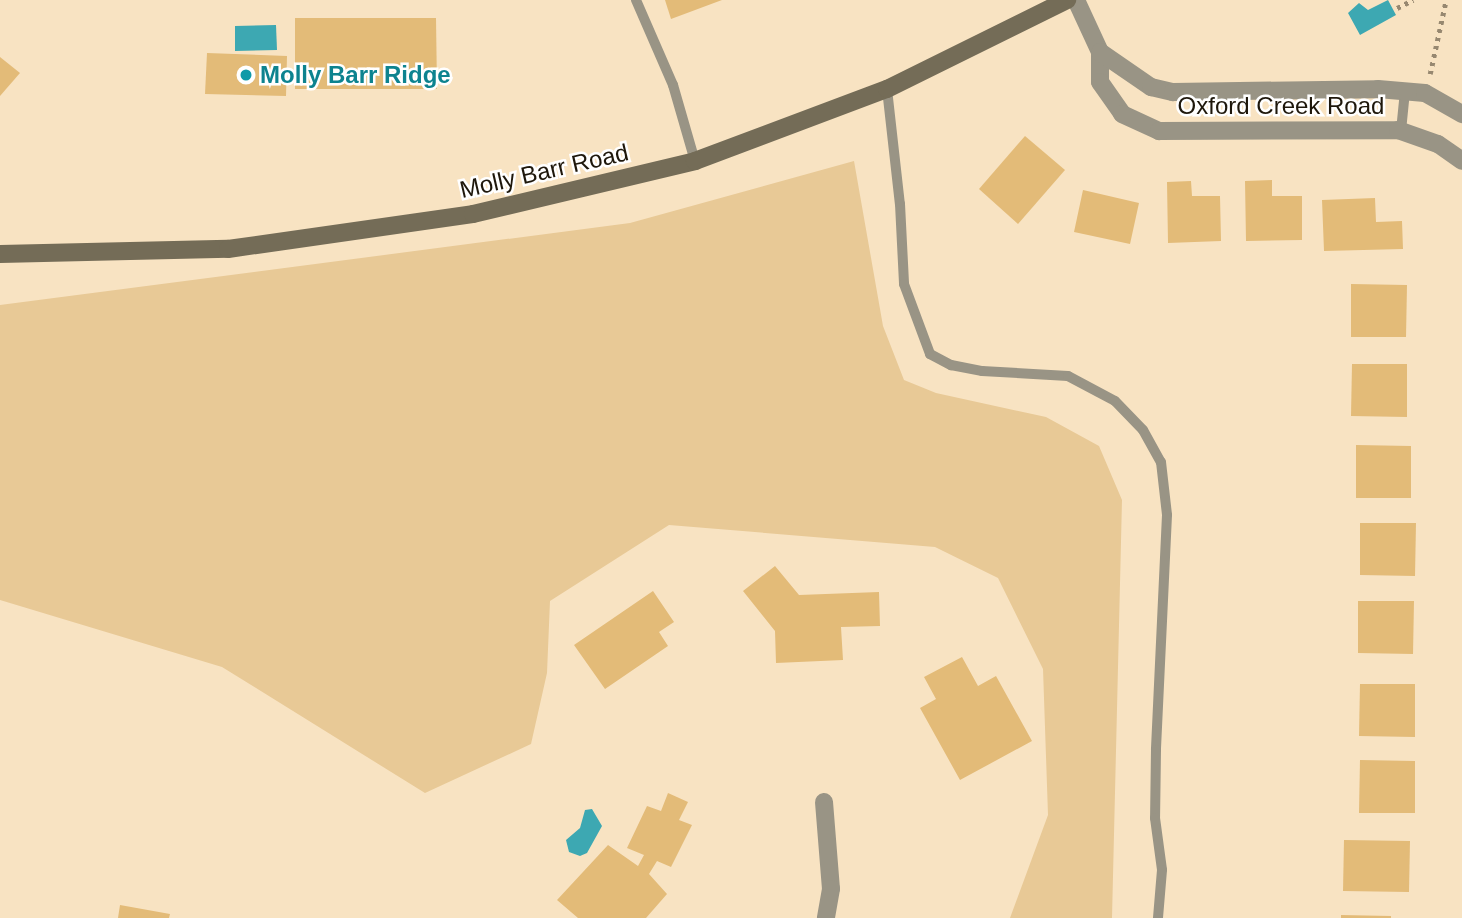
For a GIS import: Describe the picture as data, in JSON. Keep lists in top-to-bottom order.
{
  "streets": {
    "main road": ["Molly Barr Road"],
    "street": ["Oxford Creek Road"]
  },
  "places": ["Molly Barr Ridge"]
}
